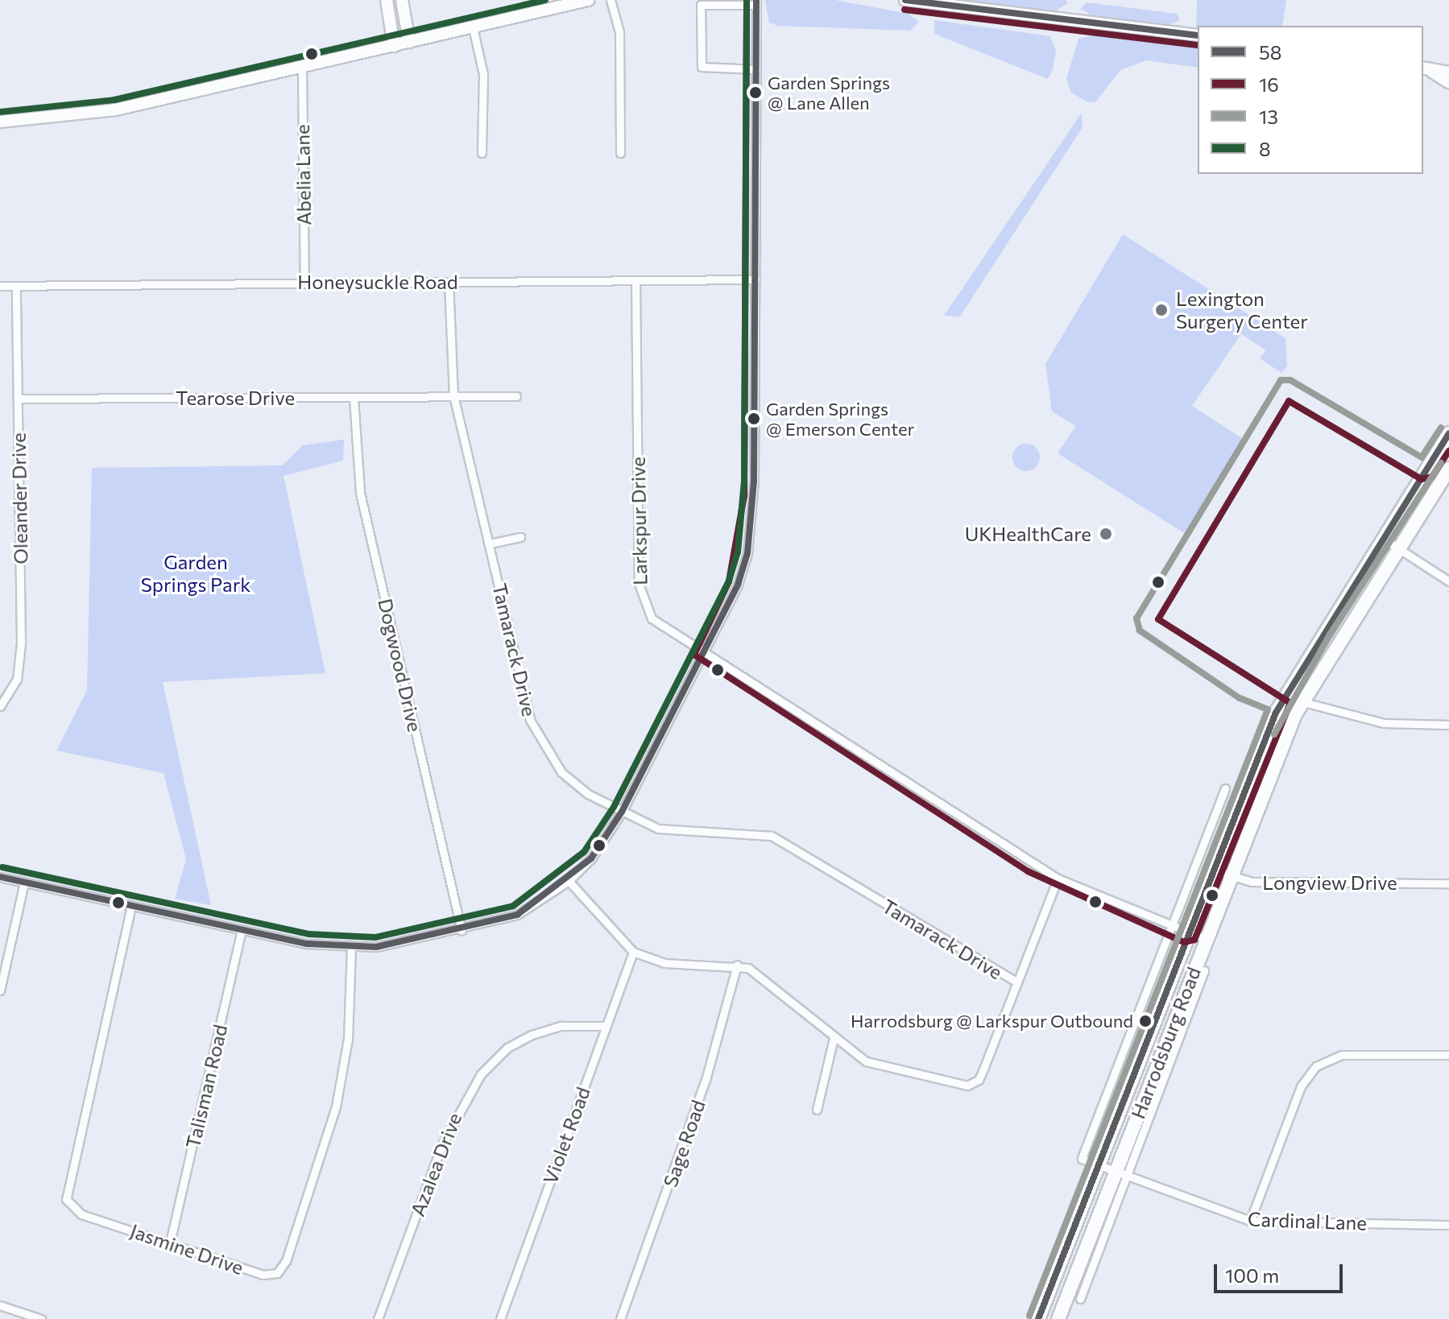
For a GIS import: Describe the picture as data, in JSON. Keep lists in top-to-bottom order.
{
  "streets": {
    "main road": ["Harrodsburg Road"],
    "street": [
      "Abelia Lane",
      "Honeysuckle Road",
      "Tearose Drive",
      "Oleander Drive",
      "Larkspur Drive",
      "Tamarack Drive",
      "Dogwood Drive",
      "Longview Drive",
      "Talisman Road",
      "Violet Road",
      "Sage Road",
      "Azalea Drive",
      "Cardinal Lane",
      "Jasmine Drive"
    ]
  },
  "crossings": [
    ["Abelia Lane", "Honeysuckle Road"],
    ["Honeysuckle Road", "Oleander Drive"],
    ["Honeysuckle Road", "Larkspur Drive"],
    ["Honeysuckle Road", "Tamarack Drive"],
    ["Tearose Drive", "Oleander Drive"],
    ["Tearose Drive", "Tamarack Drive"],
    ["Tearose Drive", "Dogwood Drive"],
    ["Larkspur Drive", "Harrodsburg Road"],
    ["Longview Drive", "Harrodsburg Road"],
    ["Harrodsburg Road", "Cardinal Lane"],
    ["Talisman Road", "Jasmine Drive"],
    ["Violet Road", "Azalea Drive"]
  ],
  "parks": ["Garden Springs Park"],
  "places": [
    "Garden Springs @ Lane Allen",
    "Lexington Surgery Center",
    "Garden Springs @ Emerson Center",
    "UKHealthCare",
    "Harrodsburg @ Larkspur Outbound"
  ],
  "lines": [
    "transit line 58",
    "transit line 16",
    "transit line 8",
    "transit line 13"
  ],
  "legend": [
    "58",
    "16",
    "13",
    "8"
  ],
  "scale_bar": "100 m"
}
